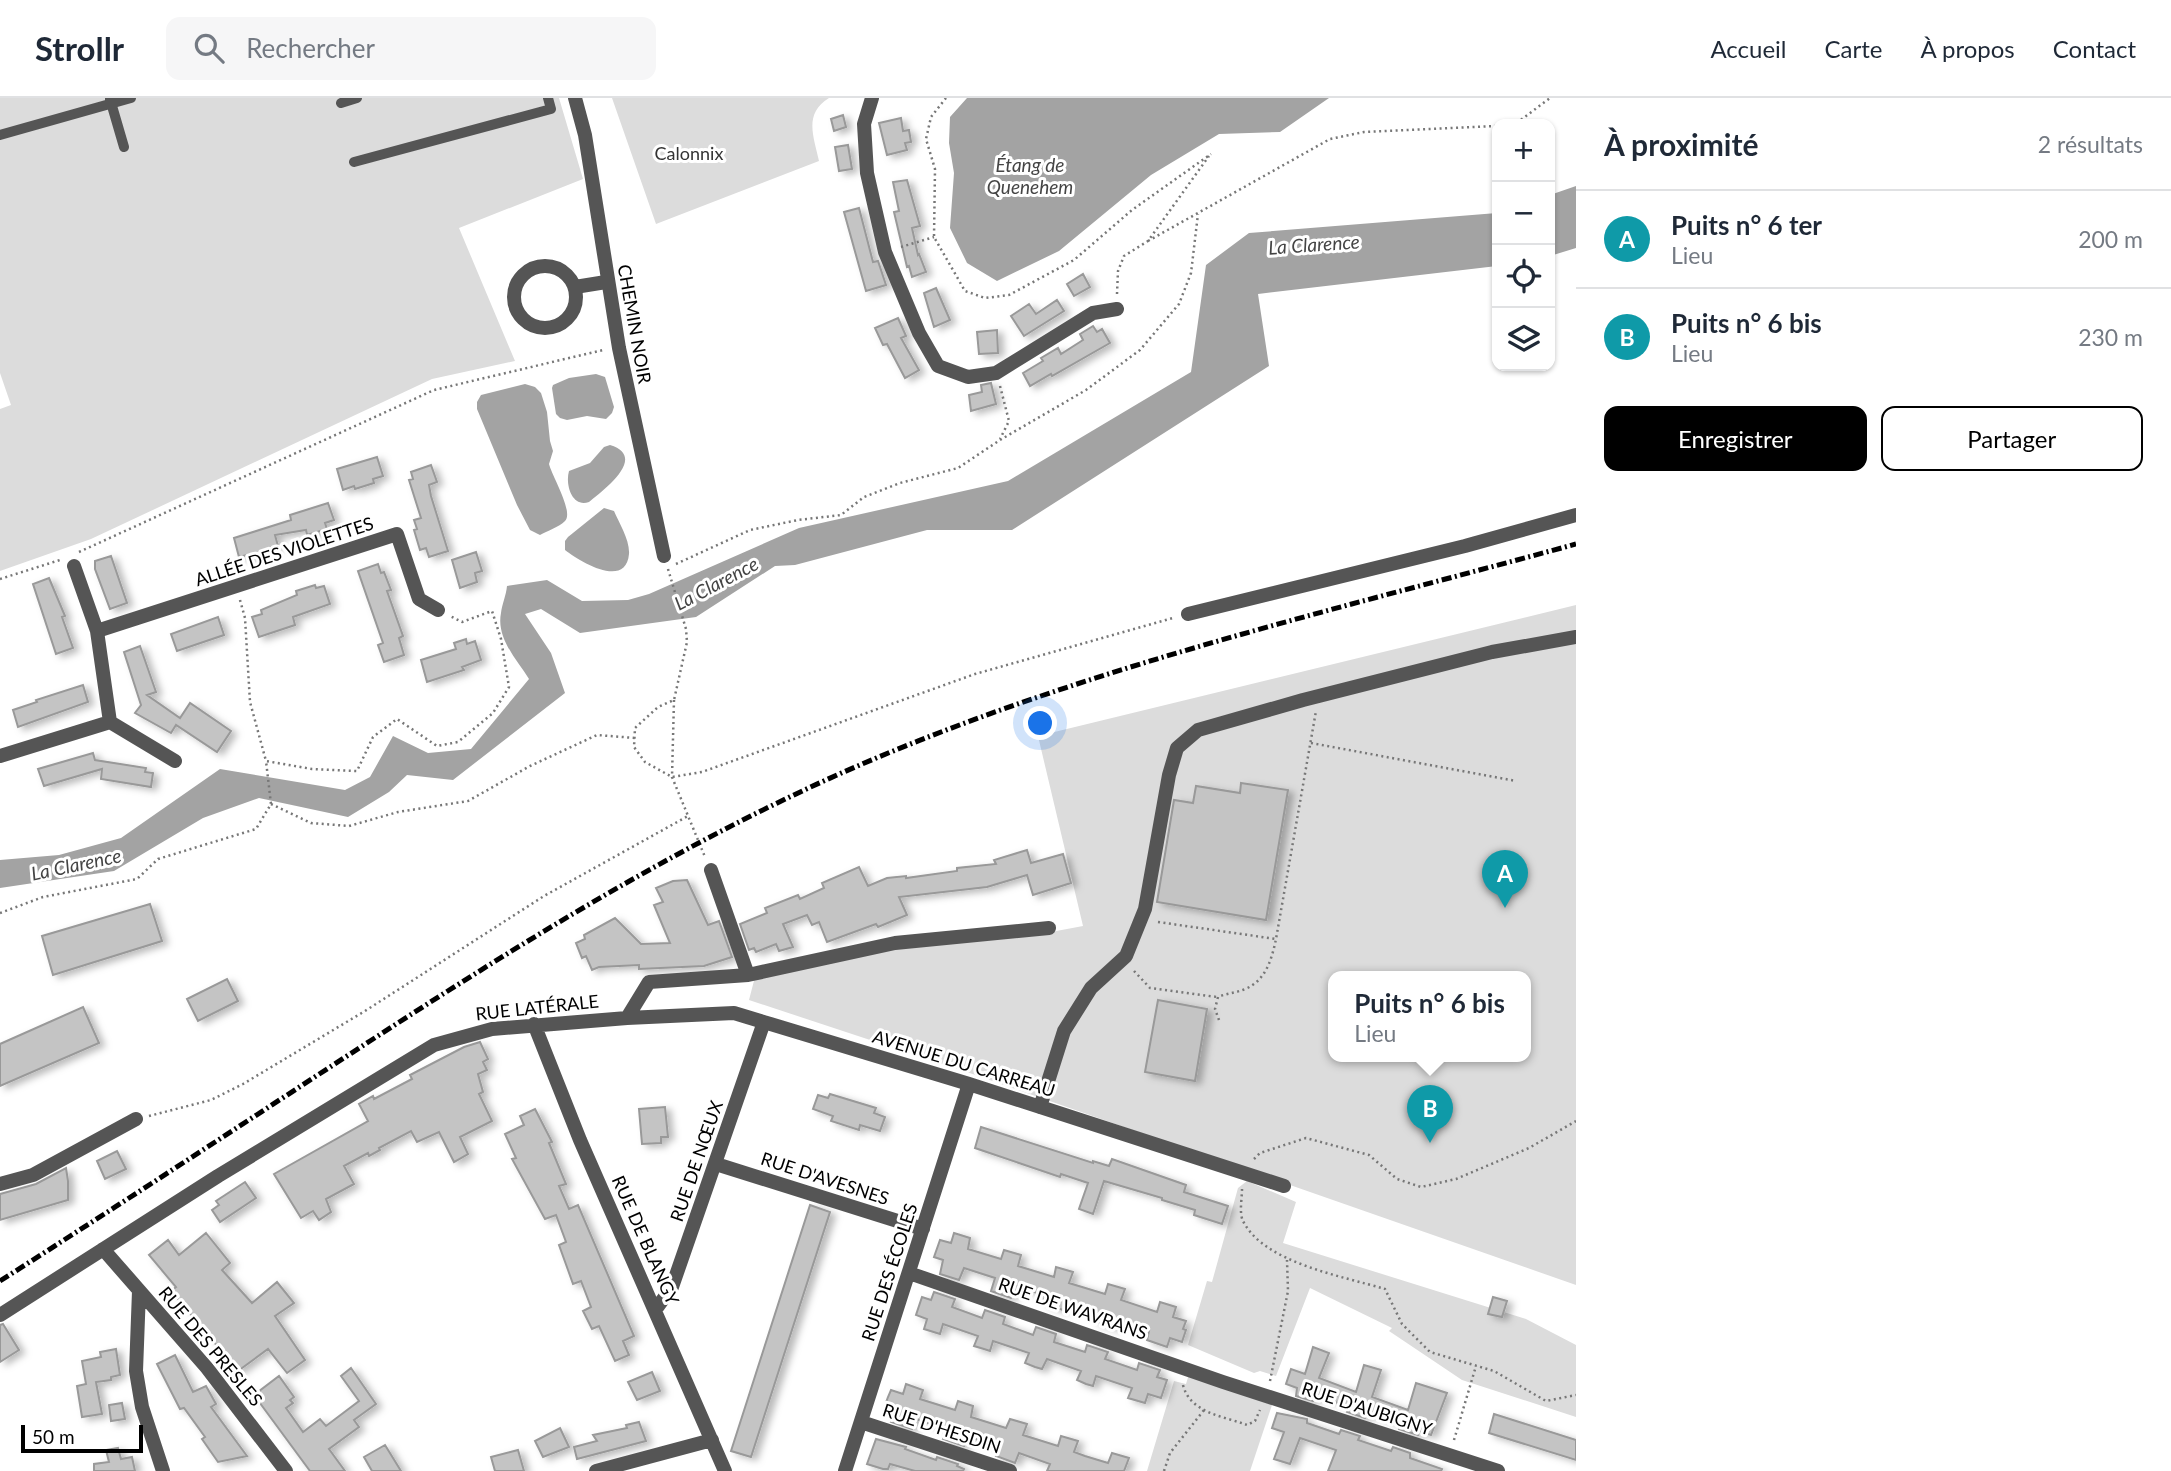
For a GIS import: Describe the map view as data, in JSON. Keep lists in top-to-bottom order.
{
  "streets": {
    "street": [
      "CHEMIN NOIR",
      "ALLÉE DES VIOLETTES",
      "RUE LATÉRALE",
      "AVENUE DU CARREAU",
      "RUE DE NŒUX",
      "RUE D'AVESNES",
      "RUE DE BLANGY",
      "RUE DES ÉCOLES",
      "RUE DE WAVRANS",
      "RUE DES PRESLES",
      "RUE D'AUBIGNY",
      "RUE D'HESDIN"
    ]
  },
  "crossings": [
    ["RUE LATÉRALE", "AVENUE DU CARREAU"],
    ["RUE LATÉRALE", "RUE DE BLANGY"],
    ["RUE LATÉRALE", "RUE DES PRESLES"],
    ["AVENUE DU CARREAU", "RUE DE NŒUX"],
    ["AVENUE DU CARREAU", "RUE DES ÉCOLES"],
    ["RUE DE NŒUX", "RUE D'AVESNES"],
    ["RUE DE NŒUX", "RUE DE BLANGY"],
    ["RUE D'AVESNES", "RUE DES ÉCOLES"],
    ["RUE DES ÉCOLES", "RUE DE WAVRANS"],
    ["RUE DES ÉCOLES", "RUE D'HESDIN"],
    ["RUE DE WAVRANS", "RUE D'AUBIGNY"]
  ],
  "water": ["Étang de Quenehem", "La Clarence"],
  "parks": ["Calonnix"],
  "scale_bar": "50 m",
  "page": {
    "header": "Strollr",
    "search": "Rechercher",
    "nav": [
      "Accueil",
      "Carte",
      "À propos",
      "Contact"
    ],
    "heading": ["À proximité", "2 résultats"],
    "map_buttons": ["+", "−"],
    "list": [
      {
        "mark": "A",
        "name": "Puits n° 6 ter",
        "note": "Lieu",
        "value": "200 m"
      },
      {
        "mark": "B",
        "name": "Puits n° 6 bis",
        "note": "Lieu",
        "value": "230 m"
      }
    ],
    "buttons": ["Enregistrer", "Partager"],
    "pins": ["A", "B"],
    "popup": ["Puits n° 6 bis", "Lieu"],
    "scale": "50 m"
  }
}
